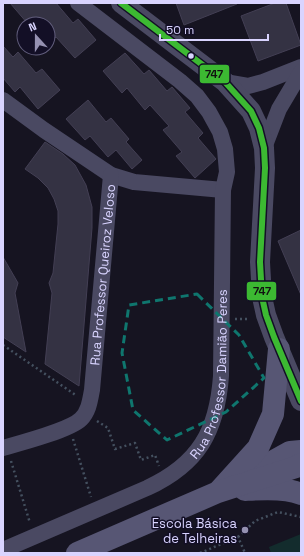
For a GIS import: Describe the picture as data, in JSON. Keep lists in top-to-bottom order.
{
  "streets": {
    "street": ["Rua Professor Queiroz Veloso", "Rua Professor Damião Peres"]
  },
  "places": ["Escola Básica de Telheiras"],
  "lines": ["transit line 747"],
  "scale_bar": "50 m",
  "north": "top"
}
